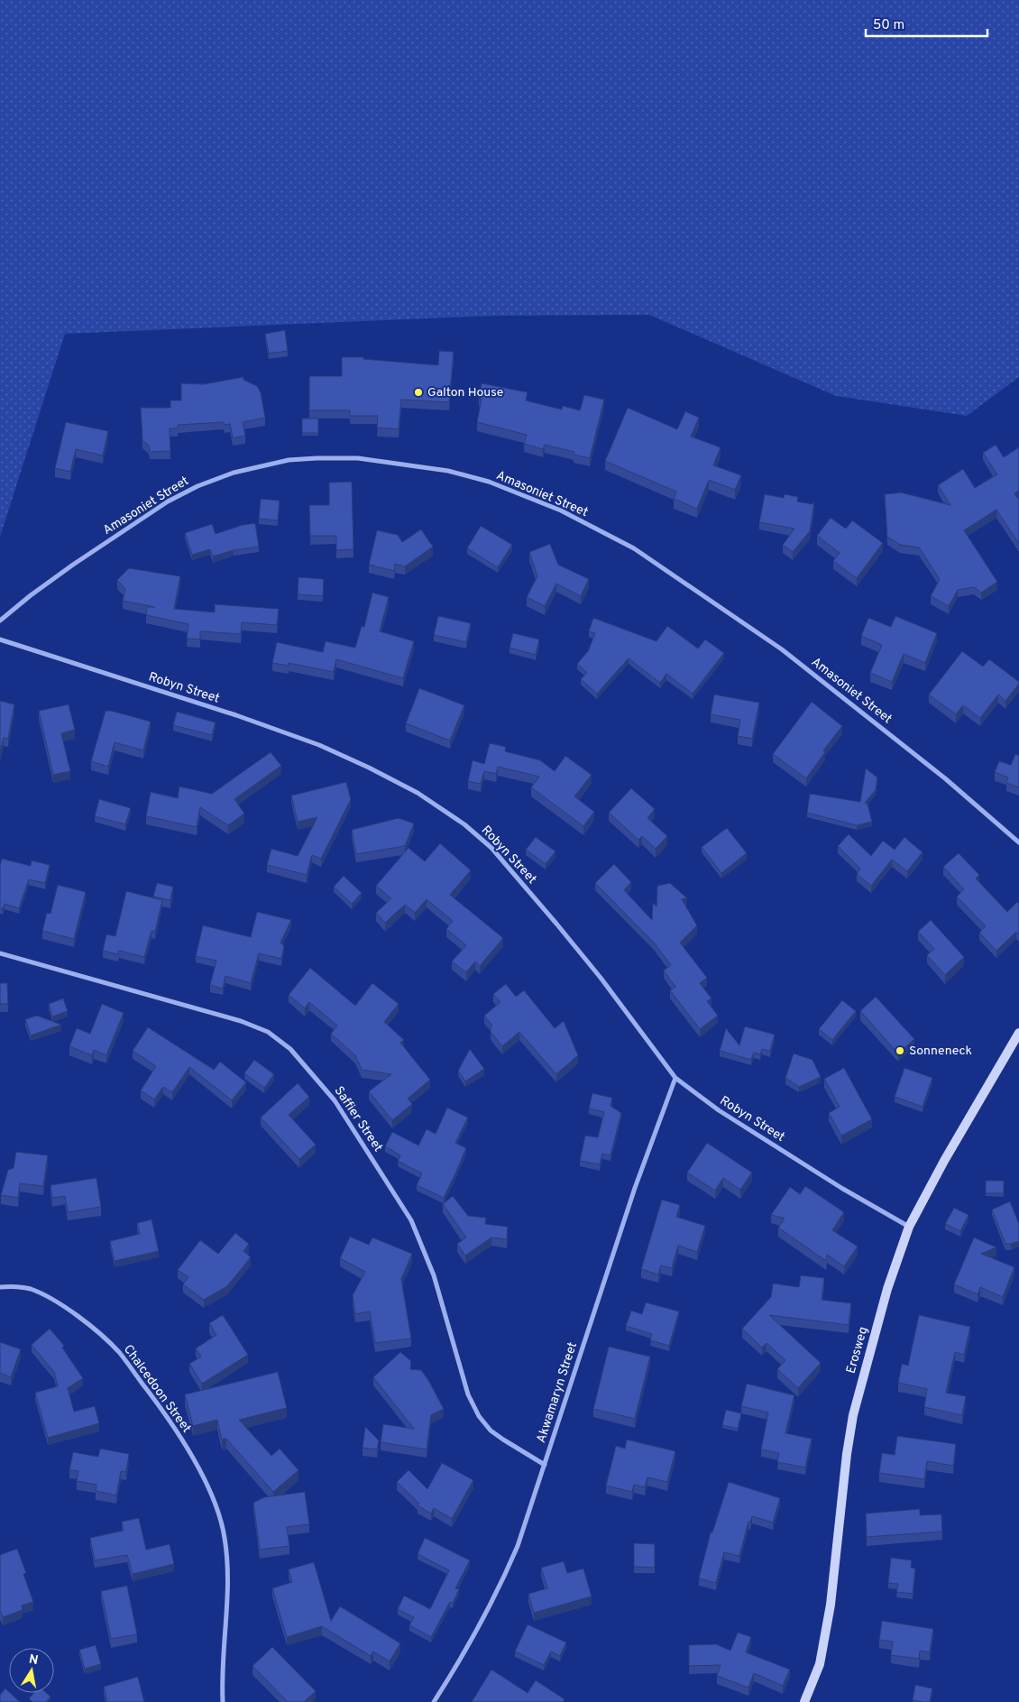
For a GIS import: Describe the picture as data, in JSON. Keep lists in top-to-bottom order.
{
  "streets": {
    "street": [
      "Amasoniet Street",
      "Robyn Street",
      "Saffier Street",
      "Erosweg",
      "Chalcedoon Street",
      "Akwamaryn Street"
    ]
  },
  "crossings": [
    ["Robyn Street", "Erosweg"],
    ["Robyn Street", "Akwamaryn Street"],
    ["Saffier Street", "Akwamaryn Street"]
  ],
  "places": ["Galton House", "Sonneneck"],
  "scale_bar": "50 m",
  "north": "top"
}
